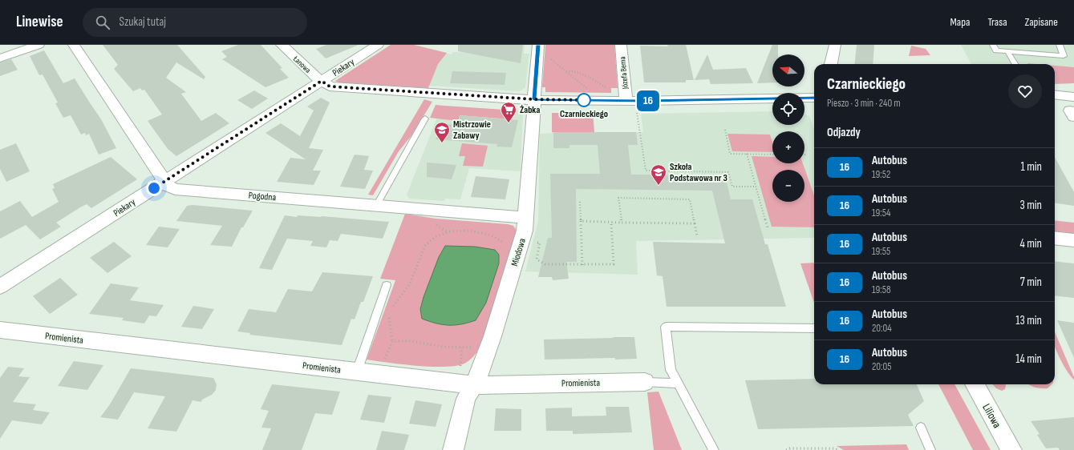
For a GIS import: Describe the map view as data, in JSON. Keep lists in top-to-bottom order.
{
  "streets": {
    "street": [
      "Łanowa",
      "Piekary",
      "Józefa Bema",
      "Pogodna",
      "Miodowa",
      "Promienista",
      "Liliowa"
    ]
  },
  "crossings": [
    ["Łanowa", "Piekary"],
    ["Łanowa", "Józefa Bema"],
    ["Łanowa", "Miodowa"],
    ["Piekary", "Pogodna"],
    ["Pogodna", "Miodowa"],
    ["Miodowa", "Promienista"]
  ],
  "places": {
    "other": ["Czarnieckiego"],
    "supermarket": ["Żabka"],
    "school or university": ["Mistrzowie Zabawy", "Szkoła Podstawowa nr 3"]
  },
  "lines": ["bus line 16"],
  "north": "left",
  "page": {
    "header": "Linewise",
    "search": "Szukaj tutaj",
    "nav": ["Mapa", "Trasa", "Zapisane"],
    "on_map": "16",
    "map_buttons": ["+", "−"],
    "heading": [
      ["Czarnieckiego", "Pieszo · 3 min · 240 m"],
      "Odjazdy"
    ],
    "list": [
      {
        "mark": "16",
        "name": "Autobus",
        "note": "19:52",
        "value": "1 min"
      },
      {
        "mark": "16",
        "name": "Autobus",
        "note": "19:54",
        "value": "3 min"
      },
      {
        "mark": "16",
        "name": "Autobus",
        "note": "19:55",
        "value": "4 min"
      },
      {
        "mark": "16",
        "name": "Autobus",
        "note": "19:58",
        "value": "7 min"
      },
      {
        "mark": "16",
        "name": "Autobus",
        "note": "20:04",
        "value": "13 min"
      },
      {
        "mark": "16",
        "name": "Autobus",
        "note": "20:05",
        "value": "14 min"
      }
    ]
  }
}
